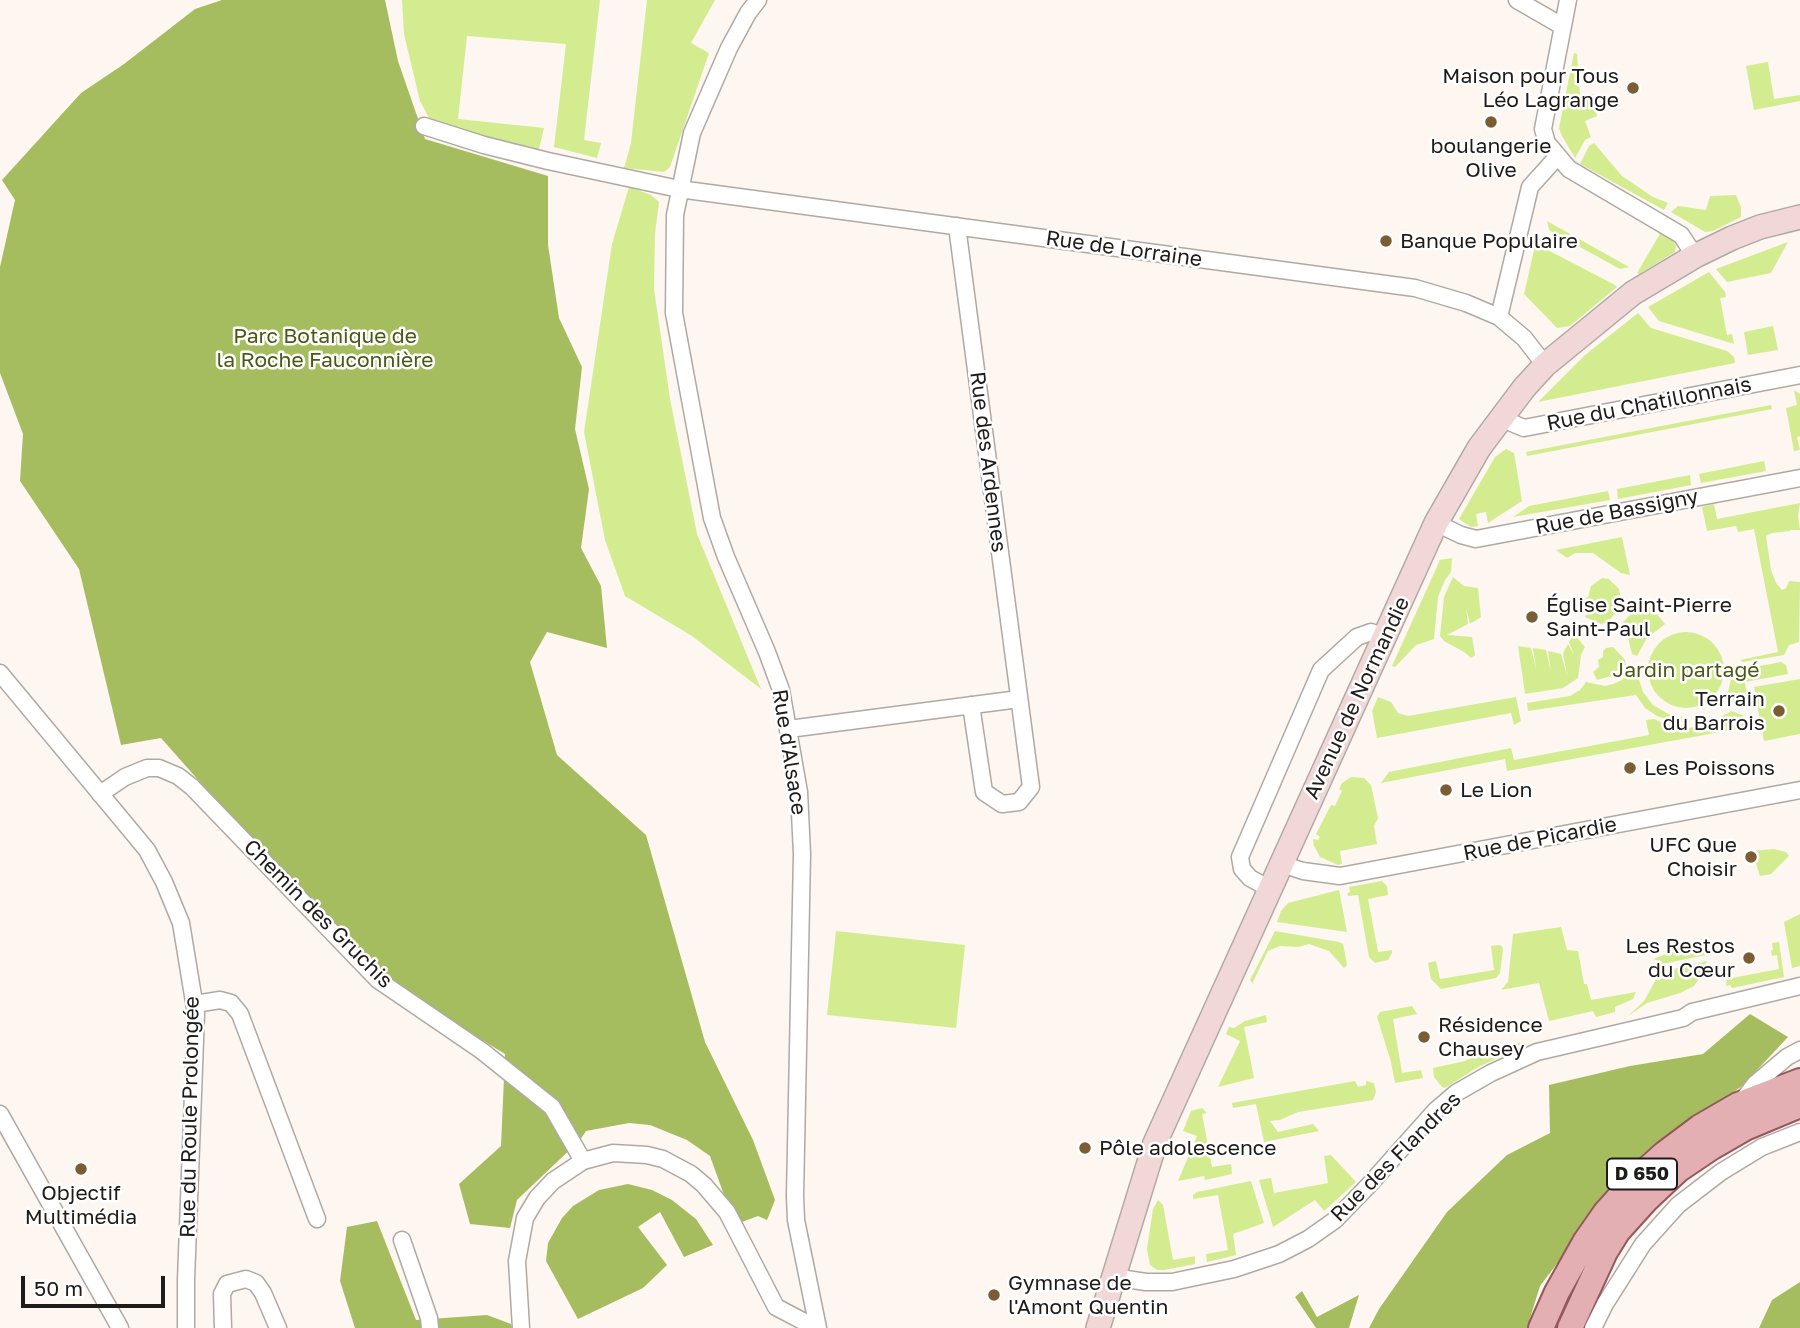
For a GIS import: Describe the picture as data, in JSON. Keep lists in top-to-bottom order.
{
  "streets": {
    "main road": ["Avenue de Normandie", "D 650"],
    "street": [
      "Rue de Lorraine",
      "Rue du Chatillonnais",
      "Rue des Ardennes",
      "Rue de Bassigny",
      "Rue d'Alsace",
      "Rue de Picardie",
      "Chemin des Gruchis",
      "Rue du Roule Prolongée",
      "Rue des Flandres"
    ]
  },
  "crossings": [
    ["Rue de Lorraine", "Rue des Ardennes"],
    ["Rue de Lorraine", "Avenue de Normandie"],
    ["Rue de Lorraine", "Rue d'Alsace"],
    ["Rue du Chatillonnais", "Avenue de Normandie"],
    ["Rue de Bassigny", "Avenue de Normandie"],
    ["Avenue de Normandie", "Rue de Picardie"],
    ["Avenue de Normandie", "Rue des Flandres"],
    ["Chemin des Gruchis", "Rue du Roule Prolongée"]
  ],
  "parks": ["Parc Botanique de la Roche Fauconnière", "Jardin partagé"],
  "places": [
    "Maison pour Tous Léo Lagrange",
    "boulangerie Olive",
    "Banque Populaire",
    "Église Saint-Pierre Saint-Paul",
    "Terrain du Barrois",
    "Les Poissons",
    "Le Lion",
    "UFC Que Choisir",
    "Les Restos du Cœur",
    "Résidence Chausey",
    "Pôle adolescence",
    "Objectif Multimédia",
    "Gymnase de l'Amont Quentin"
  ],
  "scale_bar": "50 m"
}
